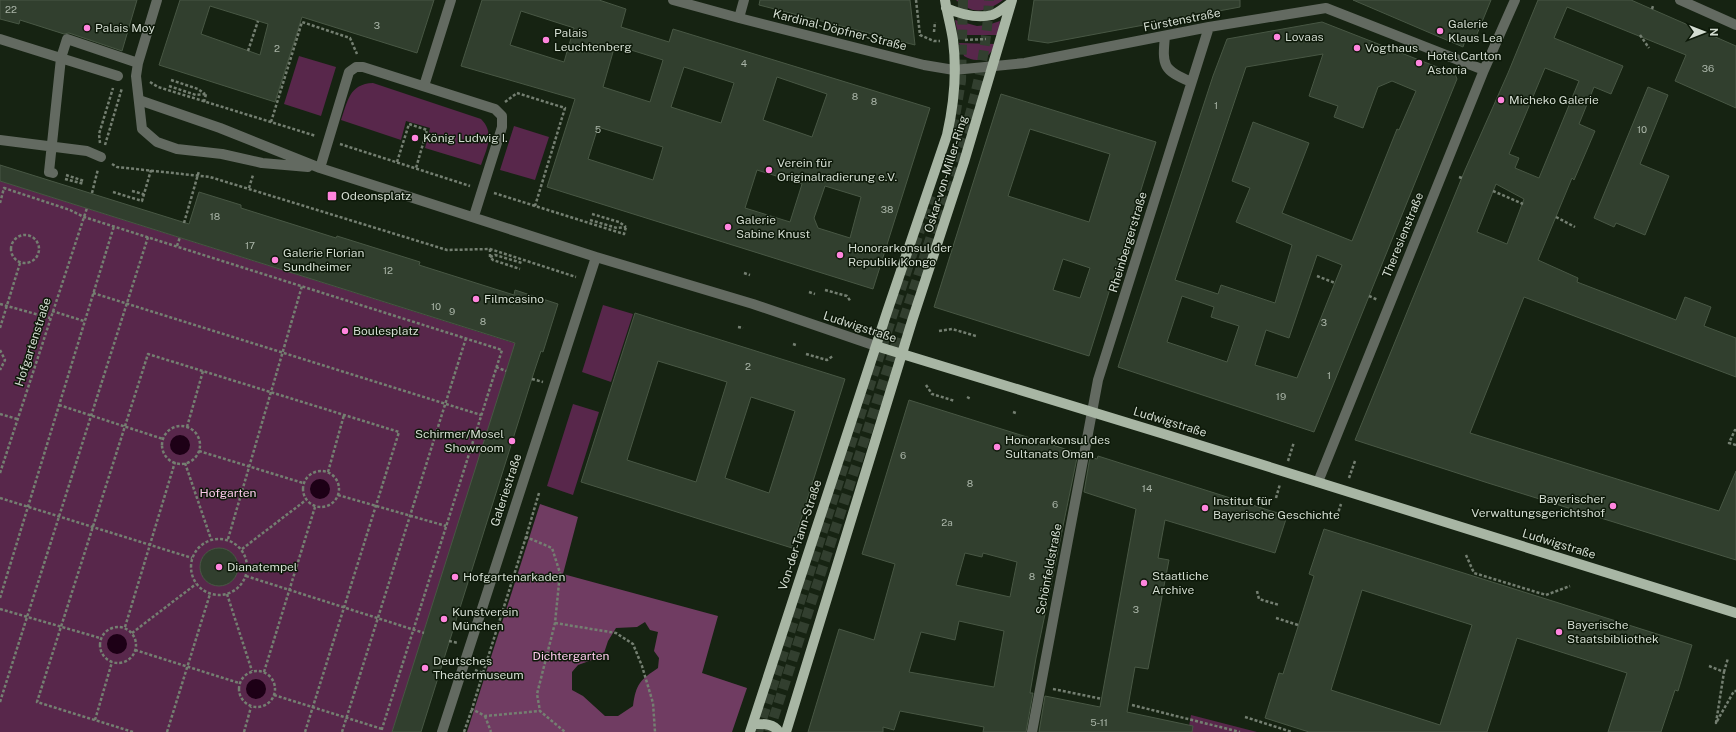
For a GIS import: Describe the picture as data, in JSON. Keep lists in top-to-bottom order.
{
  "streets": {
    "main road": ["Oskar-von-Miller-Ring", "Ludwigstraße", "Von-der-Tann-Straße"],
    "street": [
      "Fürstenstraße",
      "Kardinal-Döpfner-Straße",
      "Theresienstraße",
      "Rheinbergerstraße",
      "Galeriestraße",
      "Schönfeldstraße"
    ],
    "path": ["Hofgartenstraße"]
  },
  "crossings": [
    ["Fürstenstraße", "Kardinal-Döpfner-Straße"],
    ["Fürstenstraße", "Oskar-von-Miller-Ring"],
    ["Fürstenstraße", "Theresienstraße"],
    ["Fürstenstraße", "Rheinbergerstraße"],
    ["Kardinal-Döpfner-Straße", "Oskar-von-Miller-Ring"],
    ["Oskar-von-Miller-Ring", "Ludwigstraße"],
    ["Oskar-von-Miller-Ring", "Von-der-Tann-Straße"],
    ["Theresienstraße", "Ludwigstraße"],
    ["Rheinbergerstraße", "Ludwigstraße"],
    ["Rheinbergerstraße", "Schönfeldstraße"],
    ["Ludwigstraße", "Galeriestraße"],
    ["Ludwigstraße", "Von-der-Tann-Straße"],
    ["Ludwigstraße", "Schönfeldstraße"]
  ],
  "parks": ["Hofgarten", "Dichtergarten"],
  "places": {
    "other": [
      "Palais Moy",
      "Galerie Klaus Lea",
      "Lovaas",
      "Palais Leuchtenberg",
      "Vogthaus",
      "Hotel Carlton Astoria",
      "Micheko Galerie",
      "König Ludwig I.",
      "Verein für Originalradierung e.V.",
      "Galerie Sabine Knust",
      "Honorarkonsul der Republik Kongo",
      "Galerie Florian Sundheimer",
      "Filmcasino",
      "Boulesplatz",
      "Schirmer/Mosel Showroom",
      "Honorarkonsul des Sultanats Oman",
      "Bayerischer Verwaltungsgerichtshof",
      "Institut für Bayerische Geschichte",
      "Dianatempel",
      "Hofgartenarkaden",
      "Staatliche Archive",
      "Kunstverein München",
      "Bayerische Staatsbibliothek",
      "Deutsches Theatermuseum"
    ],
    "transit": ["Odeonsplatz"]
  },
  "house_numbers": [
    "22",
    "3",
    "2",
    "4",
    "36",
    "8",
    "8",
    "1",
    "5",
    "10",
    "38",
    "18",
    "17",
    "12",
    "10",
    "9",
    "8",
    "3",
    "2",
    "1",
    "19",
    "6",
    "8",
    "14",
    "6",
    "2a",
    "8",
    "3",
    "5-11"
  ],
  "north": "right"
}
